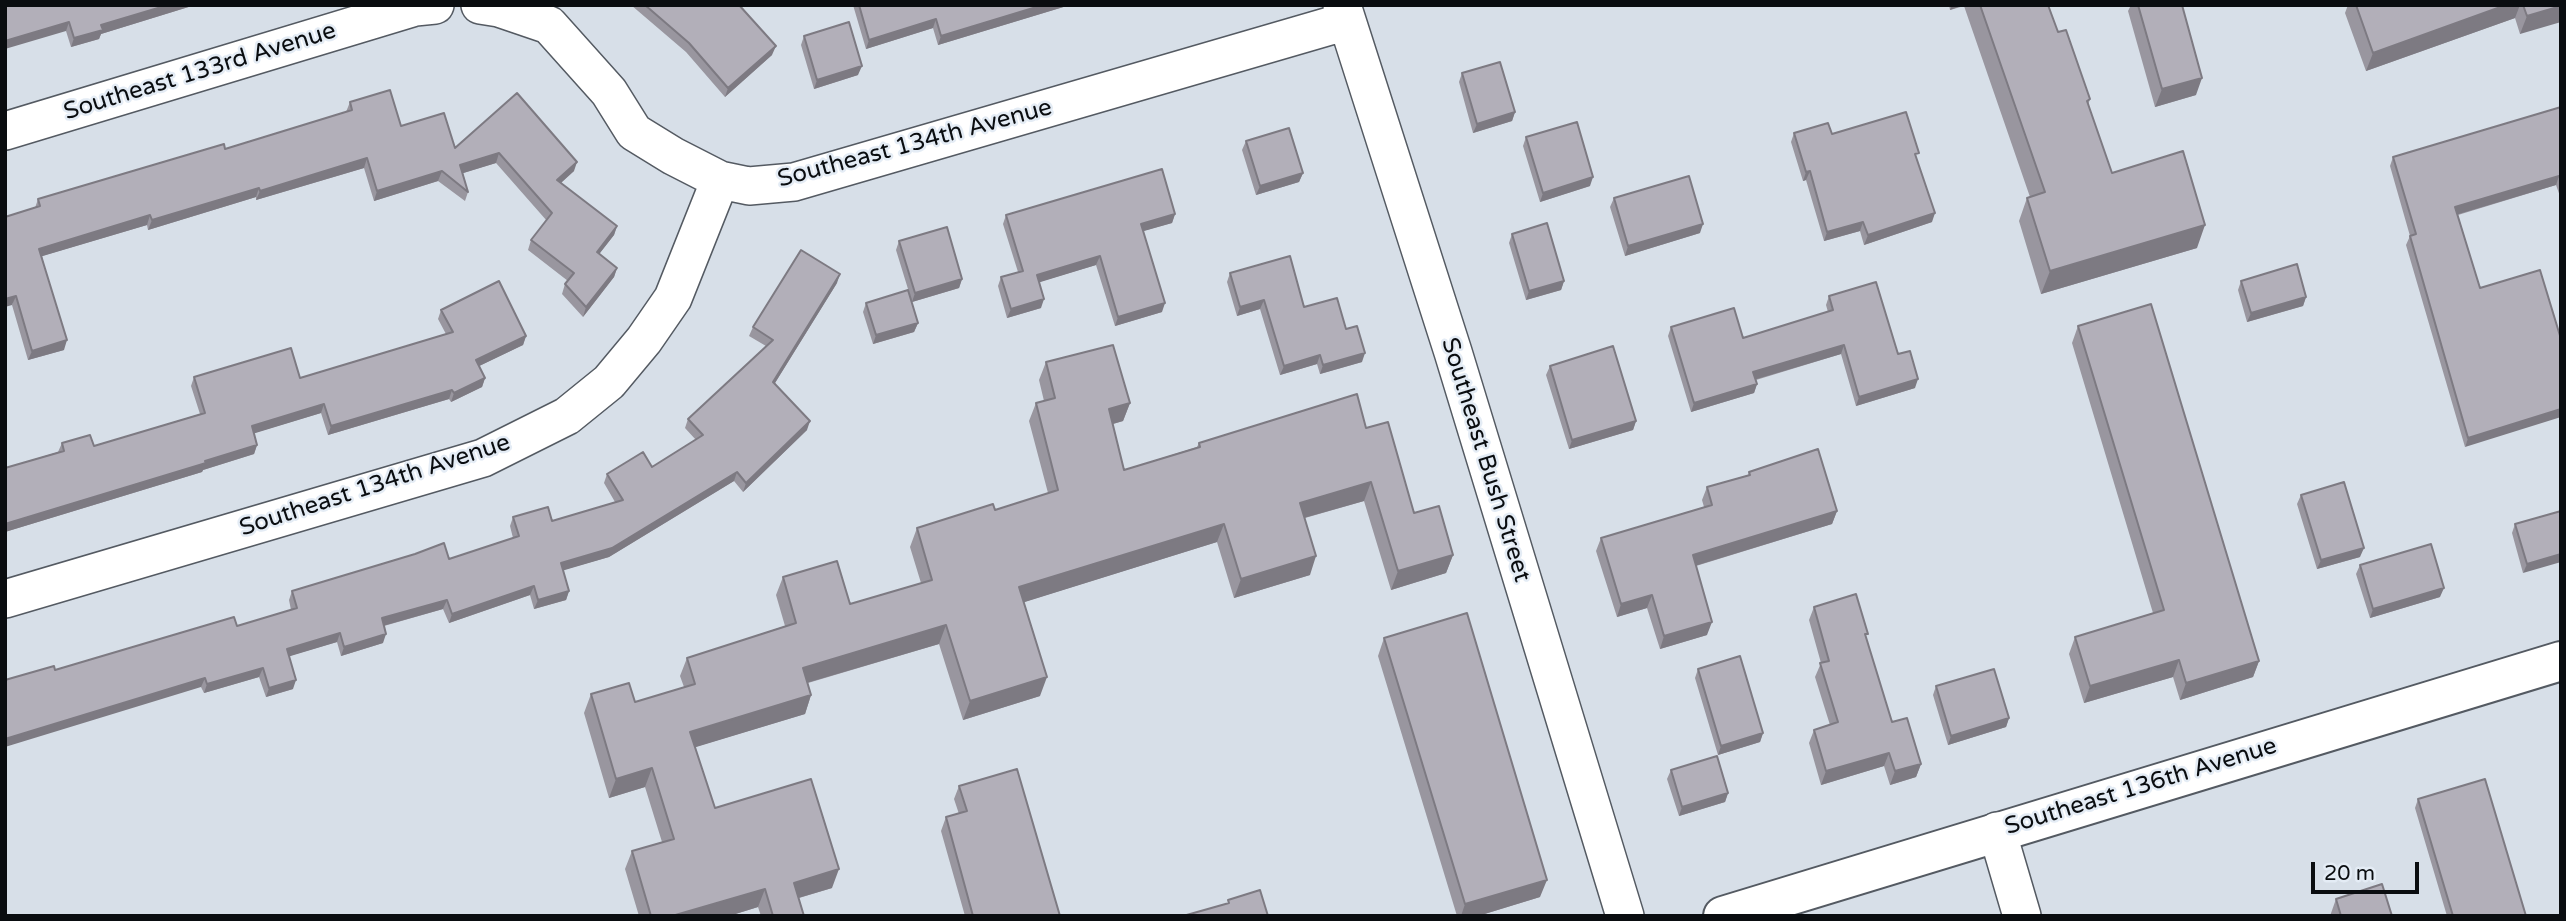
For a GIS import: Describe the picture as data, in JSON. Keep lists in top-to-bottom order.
{
  "streets": {
    "street": [
      "Southeast 133rd Avenue",
      "Southeast 134th Avenue",
      "Southeast Bush Street",
      "Southeast 136th Avenue"
    ]
  },
  "crossings": [
    ["Southeast 134th Avenue", "Southeast Bush Street"]
  ],
  "scale_bar": "20 m"
}
